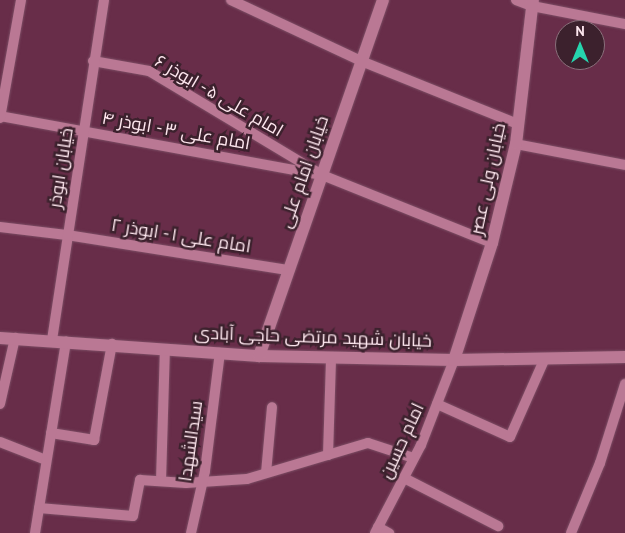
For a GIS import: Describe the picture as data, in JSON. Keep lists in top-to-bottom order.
{
  "streets": {
    "street": [
      "امام علی ۵ - ابوذر ۶",
      "امام علی ۳ - ابوذر ۴",
      "خیابان ابوذر",
      "خیابان امام علی",
      "خیابان ولی عصر",
      "امام علی ۱ - ابوذر ۲",
      "خیابان شهید مرتضی حاجی آبادی",
      "سیدالشهدا",
      "امام حسین"
    ]
  },
  "crossings": [
    ["امام علی ۵ - ابوذر ۶", "امام علی ۳ - ابوذر ۴"],
    ["امام علی ۵ - ابوذر ۶", "خیابان ابوذر"],
    ["امام علی ۵ - ابوذر ۶", "خیابان امام علی"],
    ["امام علی ۳ - ابوذر ۴", "خیابان ابوذر"],
    ["امام علی ۳ - ابوذر ۴", "خیابان امام علی"],
    ["خیابان ابوذر", "امام علی ۱ - ابوذر ۲"],
    ["خیابان ابوذر", "خیابان شهید مرتضی حاجی آبادی"],
    ["خیابان امام علی", "امام علی ۱ - ابوذر ۲"],
    ["خیابان امام علی", "خیابان شهید مرتضی حاجی آبادی"],
    ["خیابان ولی عصر", "خیابان شهید مرتضی حاجی آبادی"],
    ["خیابان ولی عصر", "امام حسین"],
    ["خیابان شهید مرتضی حاجی آبادی", "سیدالشهدا"],
    ["خیابان شهید مرتضی حاجی آبادی", "امام حسین"]
  ],
  "north": "top"
}
